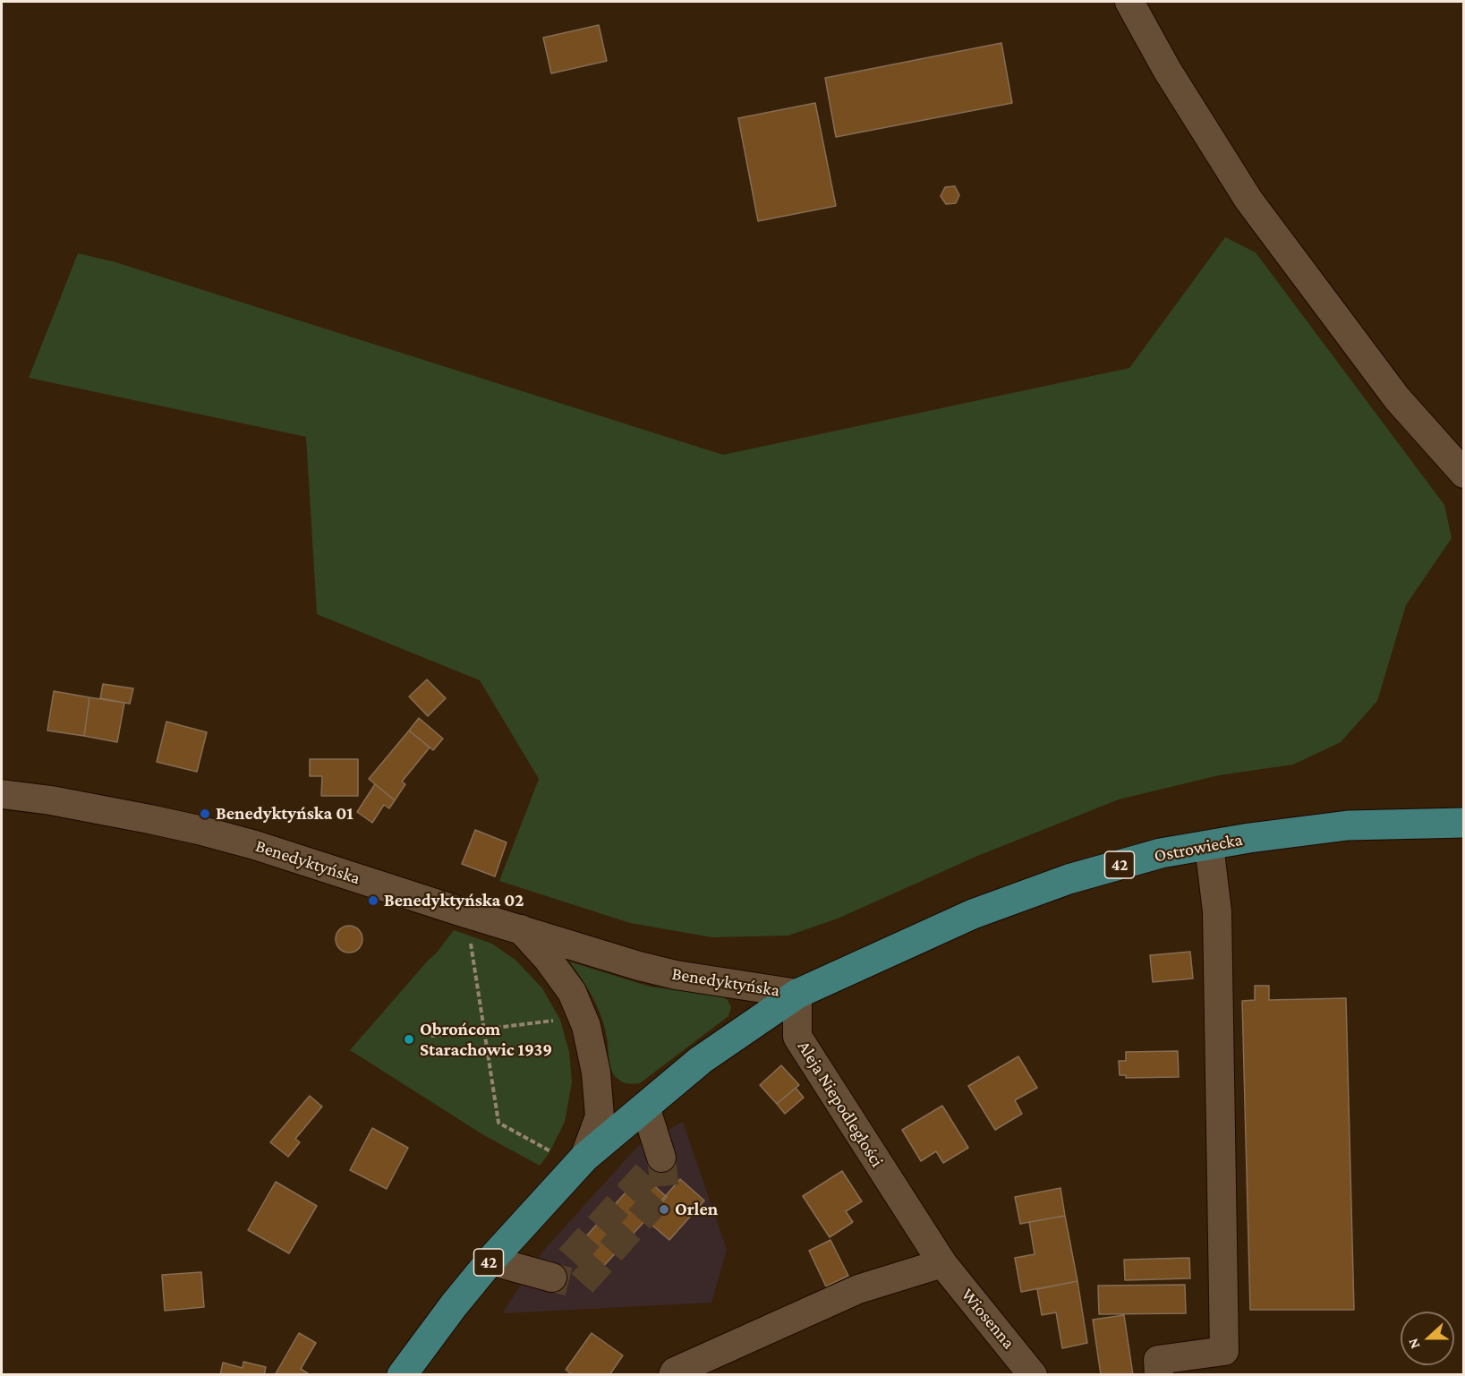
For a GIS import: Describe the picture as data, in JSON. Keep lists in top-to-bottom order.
{
  "streets": {
    "main road": ["Ostrowiecka", "42"],
    "street": ["Benedyktyńska", "Aleja Niepodległości", "Wiosenna"]
  },
  "crossings": [
    ["Ostrowiecka", "Benedyktyńska"],
    ["Ostrowiecka", "42"],
    ["Ostrowiecka", "Aleja Niepodległości"],
    ["Benedyktyńska", "42"],
    ["Benedyktyńska", "Aleja Niepodległości"],
    ["42", "Aleja Niepodległości"],
    ["Aleja Niepodległości", "Wiosenna"]
  ],
  "places": [
    "Benedyktyńska 01",
    "Benedyktyńska 02",
    "Obrońcom Starachowic 1939",
    "Orlen"
  ],
  "north": "left"
}
